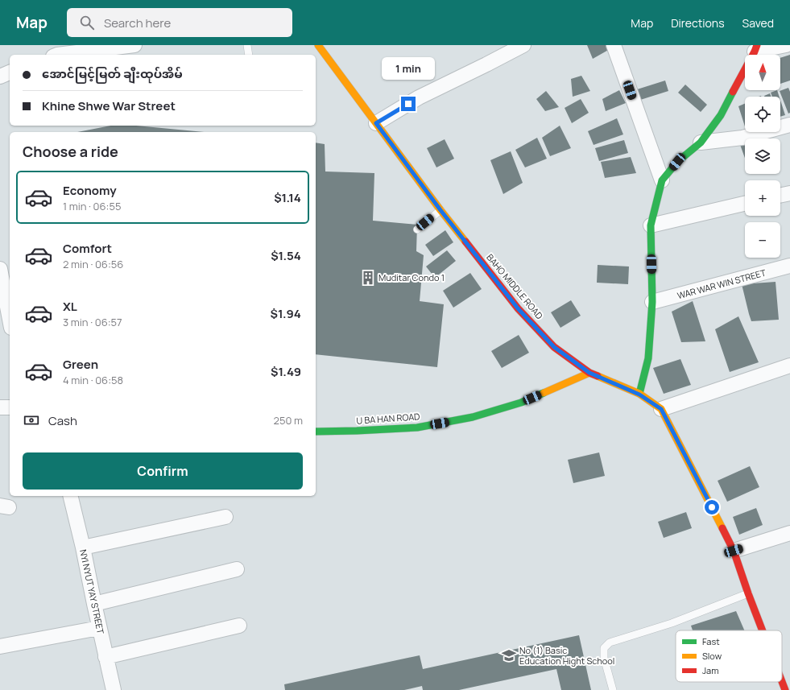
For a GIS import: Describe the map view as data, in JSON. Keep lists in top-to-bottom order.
{
  "streets": {
    "street": [
      "WAR WAR WIN STREET",
      "BAHO MIDDLE ROAD",
      "U BA HAN ROAD",
      "NYI NYUT YAY STREET"
    ]
  },
  "crossings": [
    ["BAHO MIDDLE ROAD", "U BA HAN ROAD"]
  ],
  "places": {
    "building": ["Muditar Condo 1"],
    "school or university": ["No (1) Basic Education Hight School"]
  },
  "legend": ["Fast", "Slow", "Jam"],
  "north": "top",
  "page": {
    "header": "Map",
    "search": "Search here",
    "nav": ["Map", "Directions", "Saved"],
    "map_buttons": ["+", "−"],
    "banner": ["အောင်မြင့်မြတ် ချီးထုပ်အိမ်", "Khine Shwe War Street"],
    "bubble": "1 min",
    "heading": "Choose a ride",
    "list": [
      {
        "name": "Economy",
        "note": "1 min · 06:55",
        "value": "$1.14"
      },
      {
        "name": "Comfort",
        "note": "2 min · 06:56",
        "value": "$1.54"
      },
      {
        "name": "XL",
        "note": "3 min · 06:57",
        "value": "$1.94"
      },
      {
        "name": "Green",
        "note": "4 min · 06:58",
        "value": "$1.49"
      }
    ],
    "pay": ["Cash", "250 m"],
    "buttons": "Confirm"
  }
}
